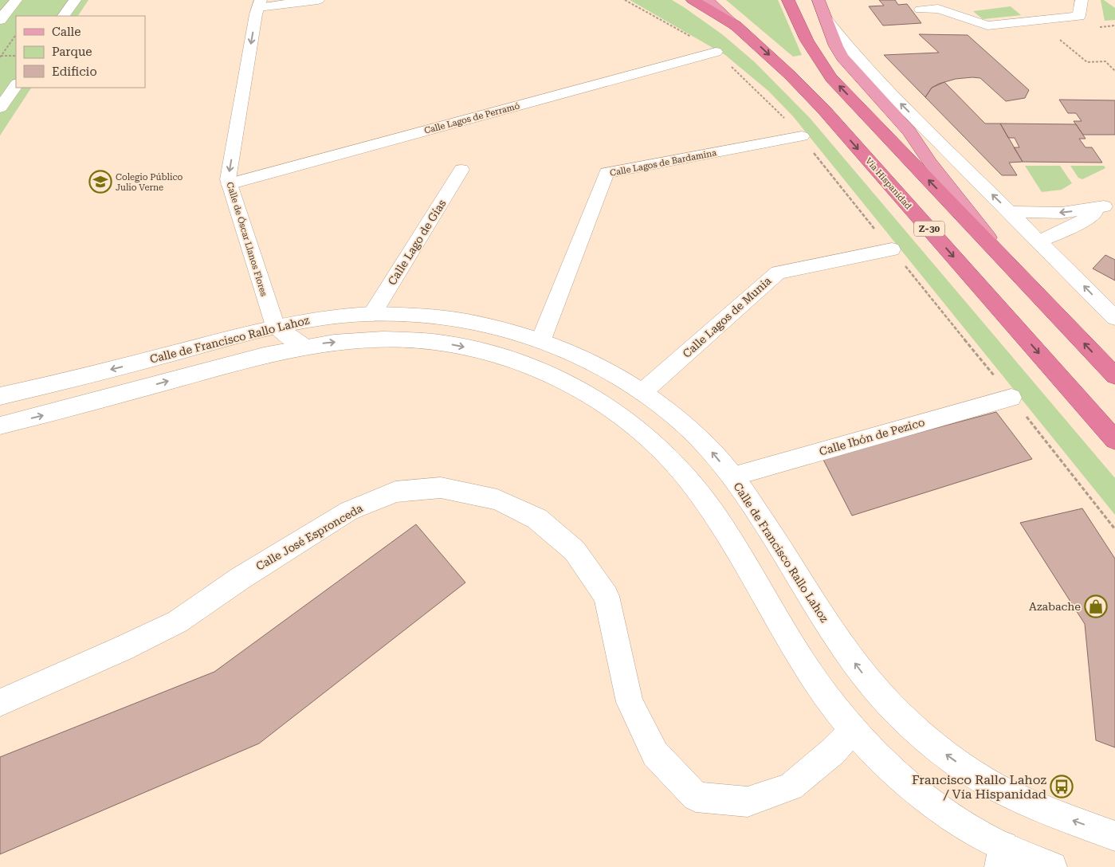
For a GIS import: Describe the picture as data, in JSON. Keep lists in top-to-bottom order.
{
  "streets": {
    "highway": ["Vía Hispanidad", "Z-30"],
    "street": [
      "Calle Lagos de Perramó",
      "Calle Lagos de Bardamina",
      "Calle de Óscar Llanos Flores",
      "Calle Lago de Gías",
      "Calle Lagos de Munia",
      "Calle de Francisco Rallo Lahoz",
      "Calle Ibón de Pezico",
      "Calle José Espronceda"
    ]
  },
  "crossings": [
    ["Calle Lagos de Perramó", "Calle de Óscar Llanos Flores"],
    ["Calle Lagos de Bardamina", "Calle de Francisco Rallo Lahoz"],
    ["Vía Hispanidad", "Z-30"],
    ["Calle de Óscar Llanos Flores", "Calle de Francisco Rallo Lahoz"],
    ["Calle Lago de Gías", "Calle de Francisco Rallo Lahoz"],
    ["Calle Lagos de Munia", "Calle de Francisco Rallo Lahoz"],
    ["Calle de Francisco Rallo Lahoz", "Calle Ibón de Pezico"]
  ],
  "one_way": ["Calle de Óscar Llanos Flores"],
  "places": {
    "school or university": ["Colegio Público Julio Verne"],
    "shop": ["Azabache"],
    "bus stop": ["Francisco Rallo Lahoz / Vía Hispanidad"]
  },
  "legend": ["Calle", "Parque", "Edificio"]
}
